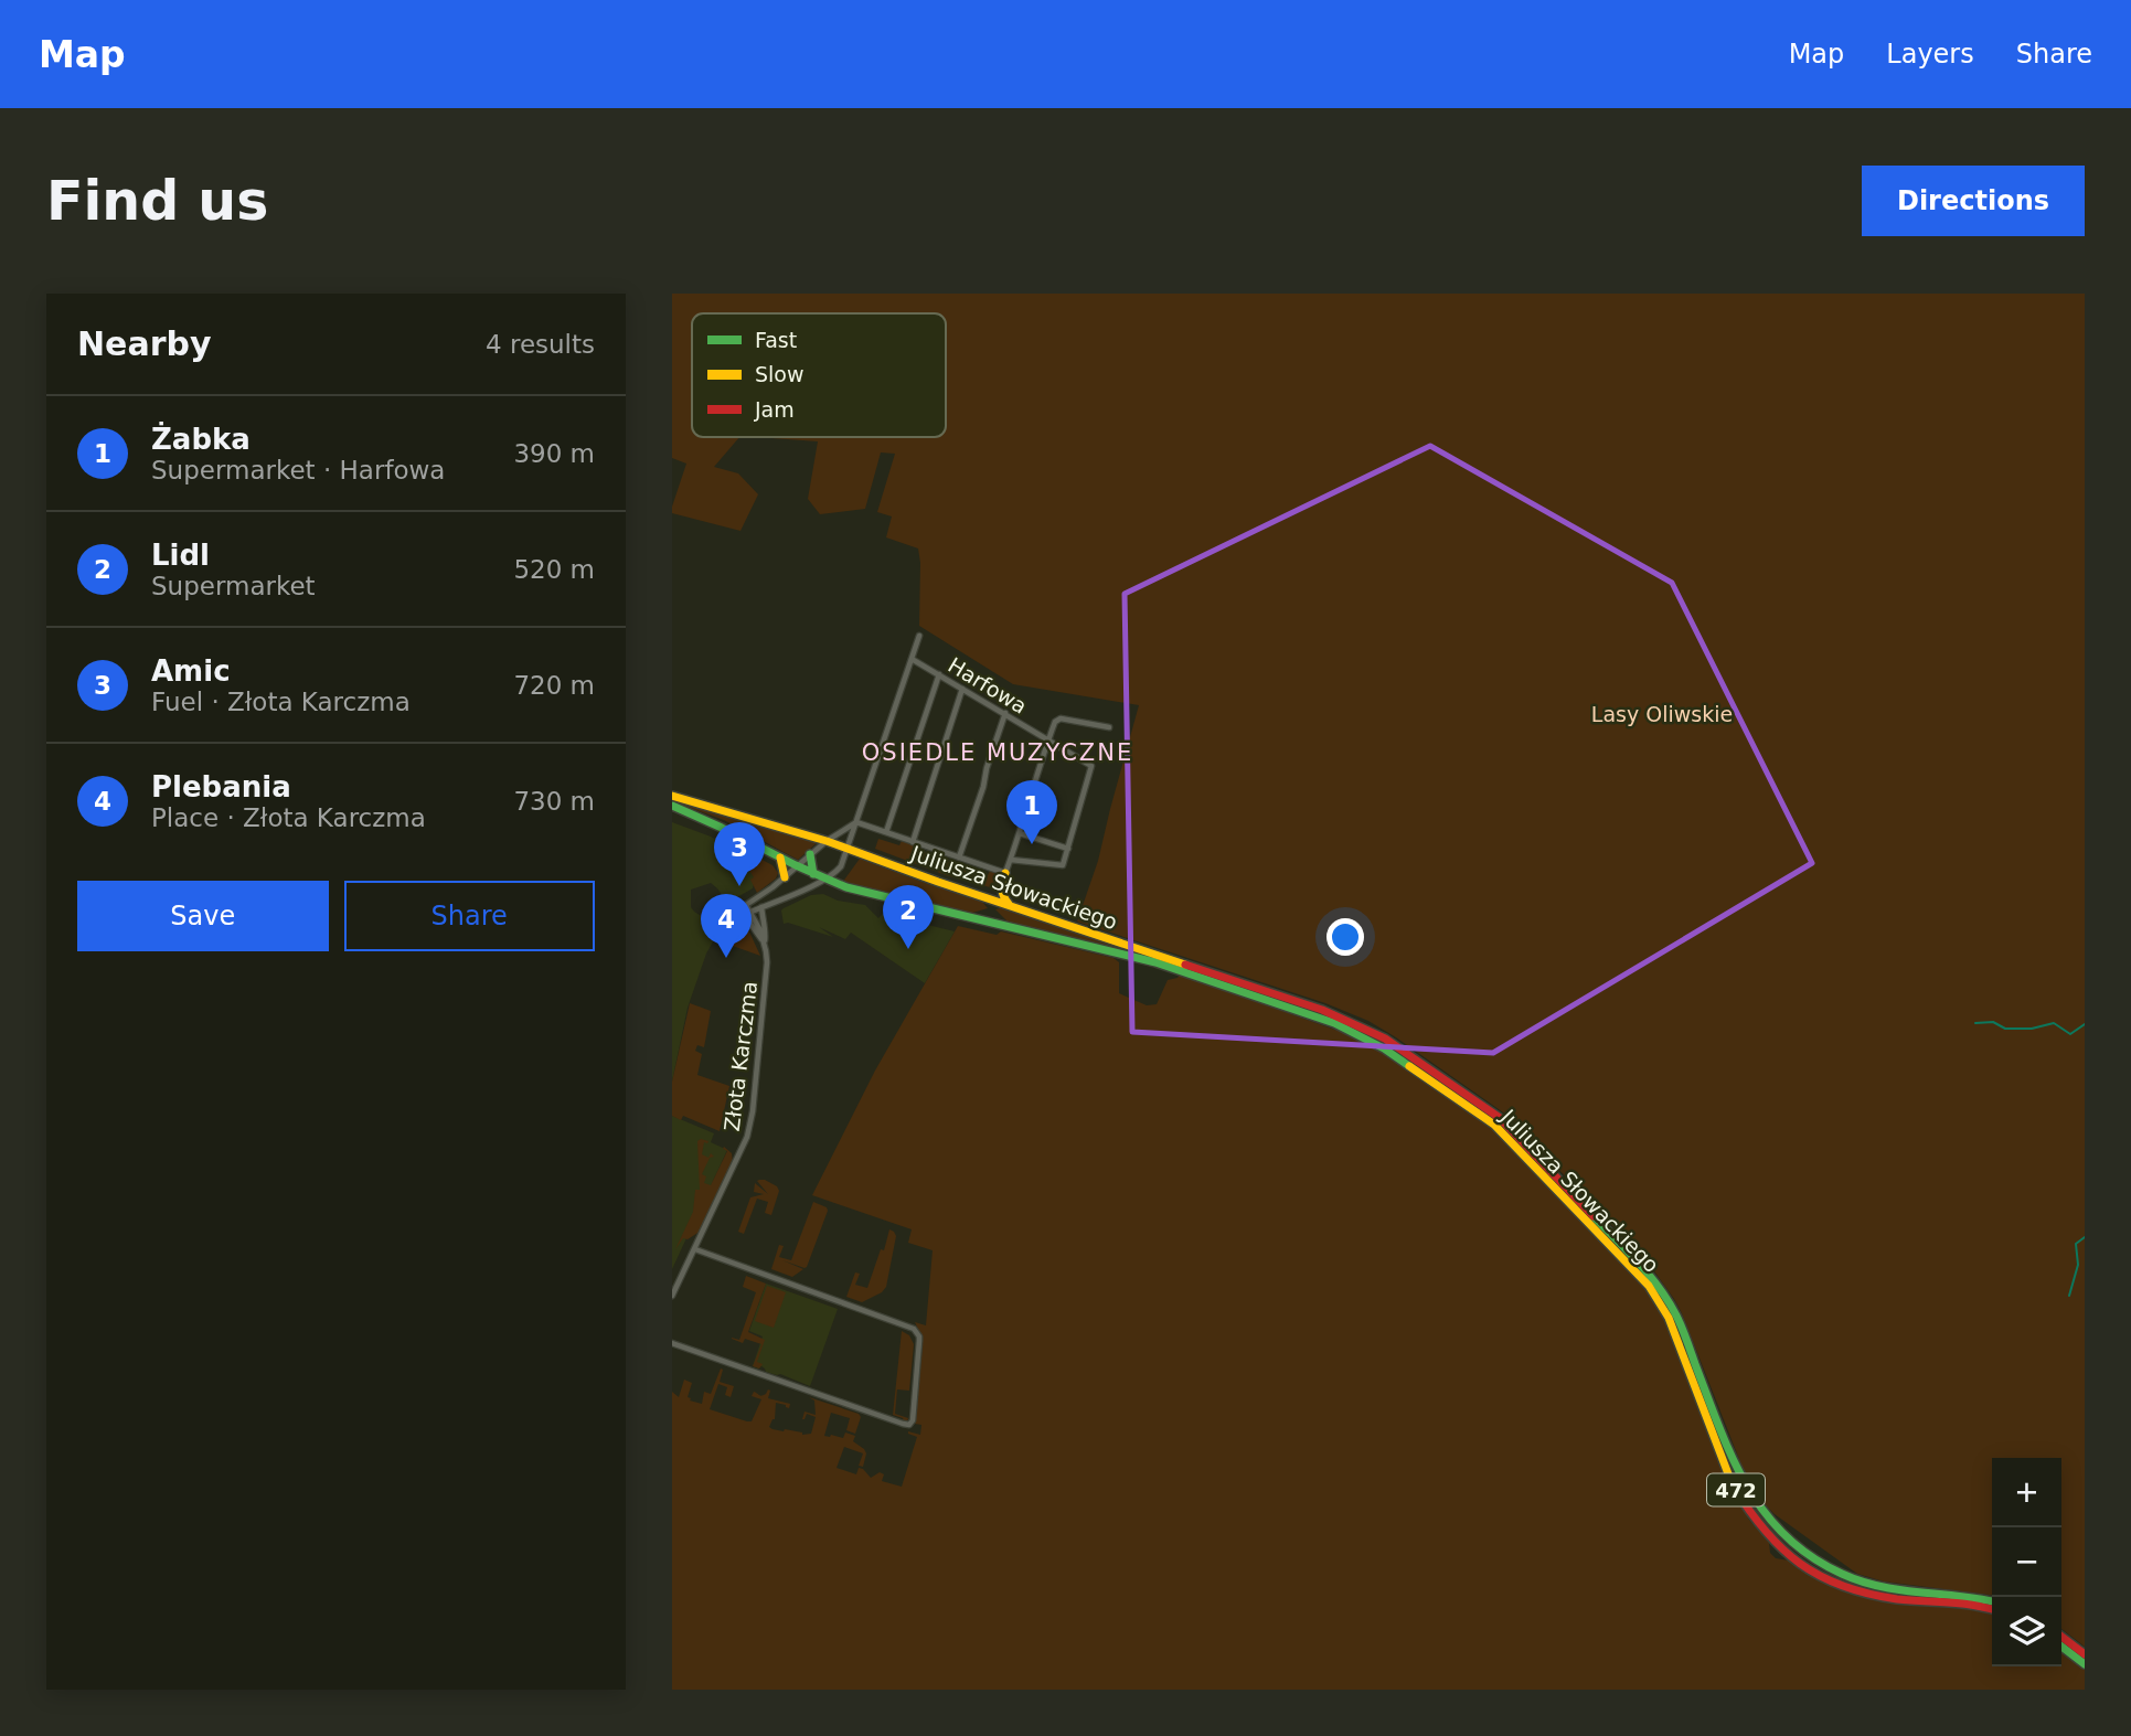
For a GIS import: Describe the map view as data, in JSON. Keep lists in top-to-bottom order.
{
  "streets": {
    "main road": ["Juliusza Słowackiego", "472"],
    "street": ["Harfowa", "Złota Karczma"]
  },
  "crossings": [
    ["Juliusza Słowackiego", "472"],
    ["Złota Karczma", "472"]
  ],
  "districts": ["OSIEDLE MUZYCZNE"],
  "parks": ["Lasy Oliwskie"],
  "legend": ["Fast", "Slow", "Jam"],
  "page": {
    "header": "Map",
    "nav": ["Map", "Layers", "Share"],
    "buttons": [
      "Directions",
      ["Save", "Share"]
    ],
    "title": "Find us",
    "heading": ["Nearby", "4 results"],
    "list": [
      {
        "mark": "1",
        "name": "Żabka",
        "note": "Supermarket · Harfowa",
        "value": "390 m"
      },
      {
        "mark": "2",
        "name": "Lidl",
        "note": "Supermarket",
        "value": "520 m"
      },
      {
        "mark": "3",
        "name": "Amic",
        "note": "Fuel · Złota Karczma",
        "value": "720 m"
      },
      {
        "mark": "4",
        "name": "Plebania",
        "note": "Place · Złota Karczma",
        "value": "730 m"
      }
    ],
    "pins": [
      "1",
      "3",
      "2",
      "4"
    ],
    "map_buttons": ["+", "−"]
  }
}
